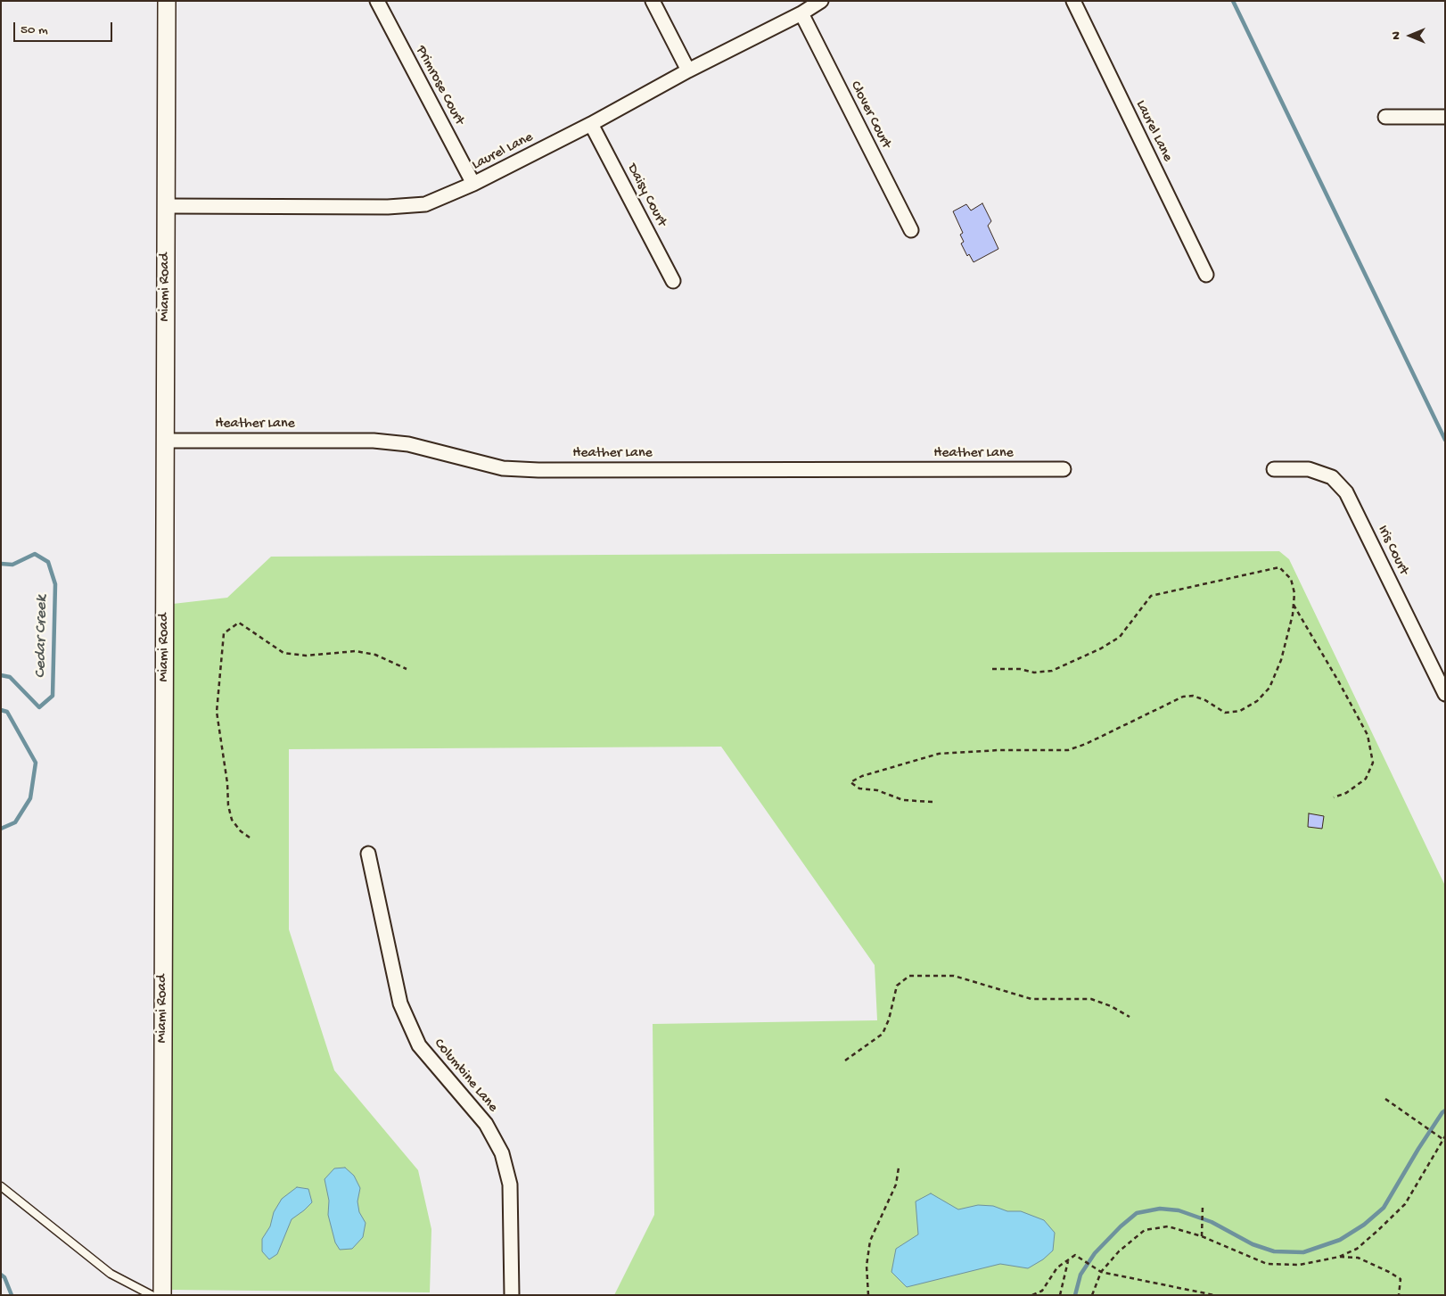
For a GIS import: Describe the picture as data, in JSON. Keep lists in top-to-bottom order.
{
  "streets": {
    "street": [
      "Primrose Court",
      "Clover Court",
      "Laurel Lane",
      "Daisy Court",
      "Miami Road",
      "Heather Lane",
      "Iris Court",
      "Columbine Lane"
    ]
  },
  "crossings": [
    ["Primrose Court", "Laurel Lane"],
    ["Clover Court", "Laurel Lane"],
    ["Laurel Lane", "Daisy Court"],
    ["Laurel Lane", "Miami Road"],
    ["Miami Road", "Heather Lane"]
  ],
  "water": ["Cedar Creek"],
  "scale_bar": "50 m",
  "north": "left"
}
